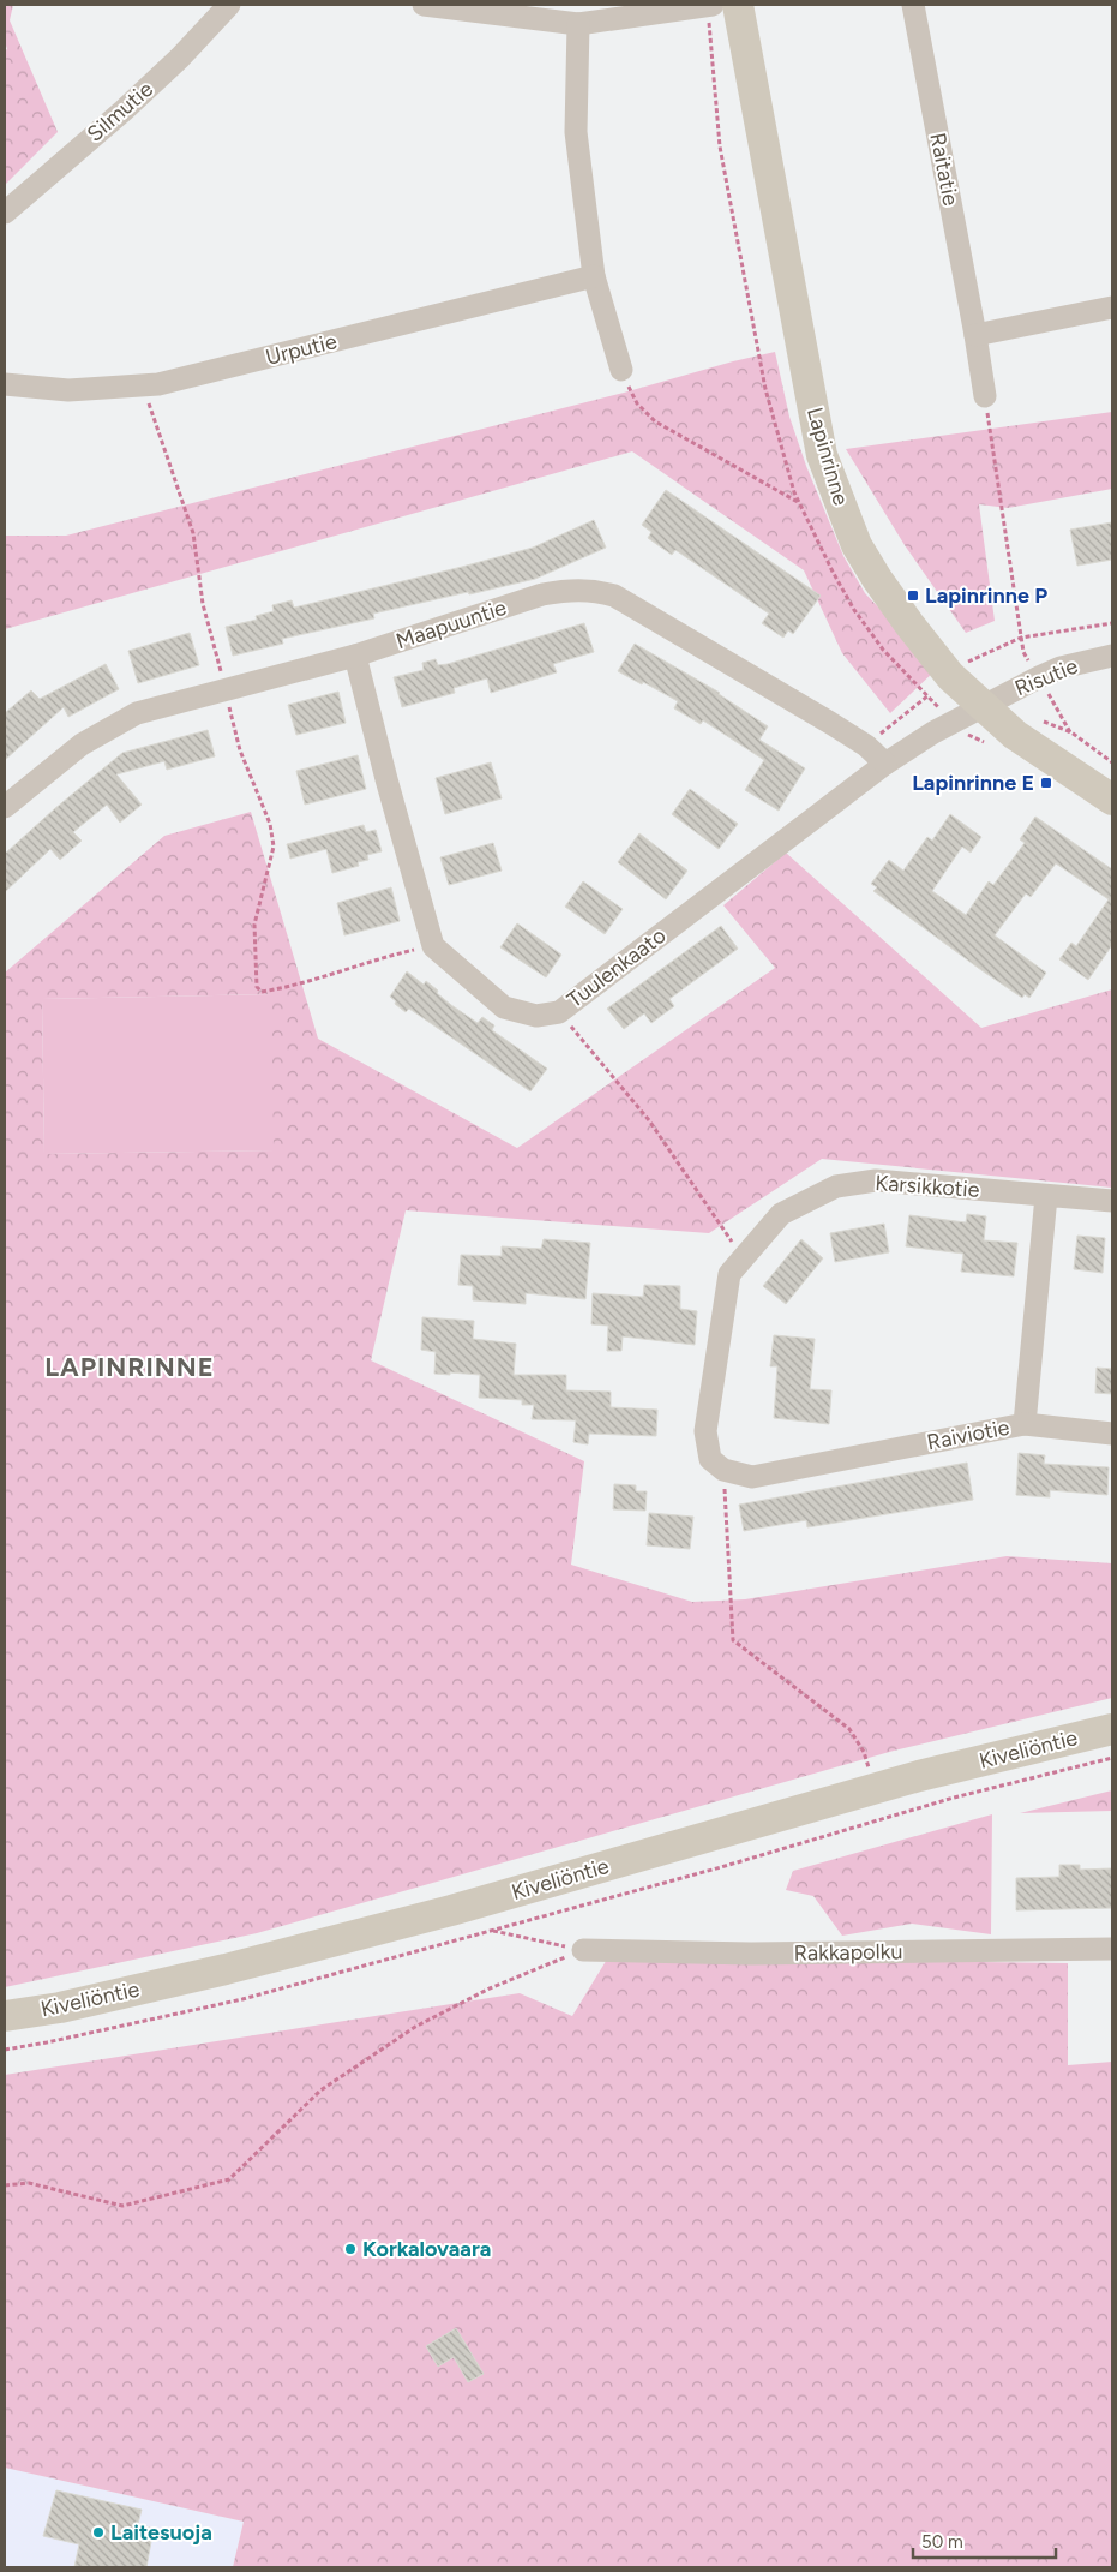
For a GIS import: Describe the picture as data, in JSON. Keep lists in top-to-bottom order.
{
  "streets": {
    "street": [
      "Silmutie",
      "Raitatie",
      "Urputie",
      "Lapinrinne",
      "Maapuuntie",
      "Risutie",
      "Tuulenkaato",
      "Karsikkotie",
      "Raiviotie",
      "Kiveliöntie",
      "Rakkapolku"
    ]
  },
  "crossings": [
    ["Lapinrinne", "Risutie"],
    ["Lapinrinne", "Tuulenkaato"],
    ["Maapuuntie", "Tuulenkaato"],
    ["Risutie", "Tuulenkaato"],
    ["Karsikkotie", "Raiviotie"]
  ],
  "districts": ["LAPINRINNE"],
  "places": {
    "transit": ["Lapinrinne P", "Lapinrinne E"],
    "other": ["Korkalovaara", "Laitesuoja"]
  },
  "scale_bar": "50 m"
}
